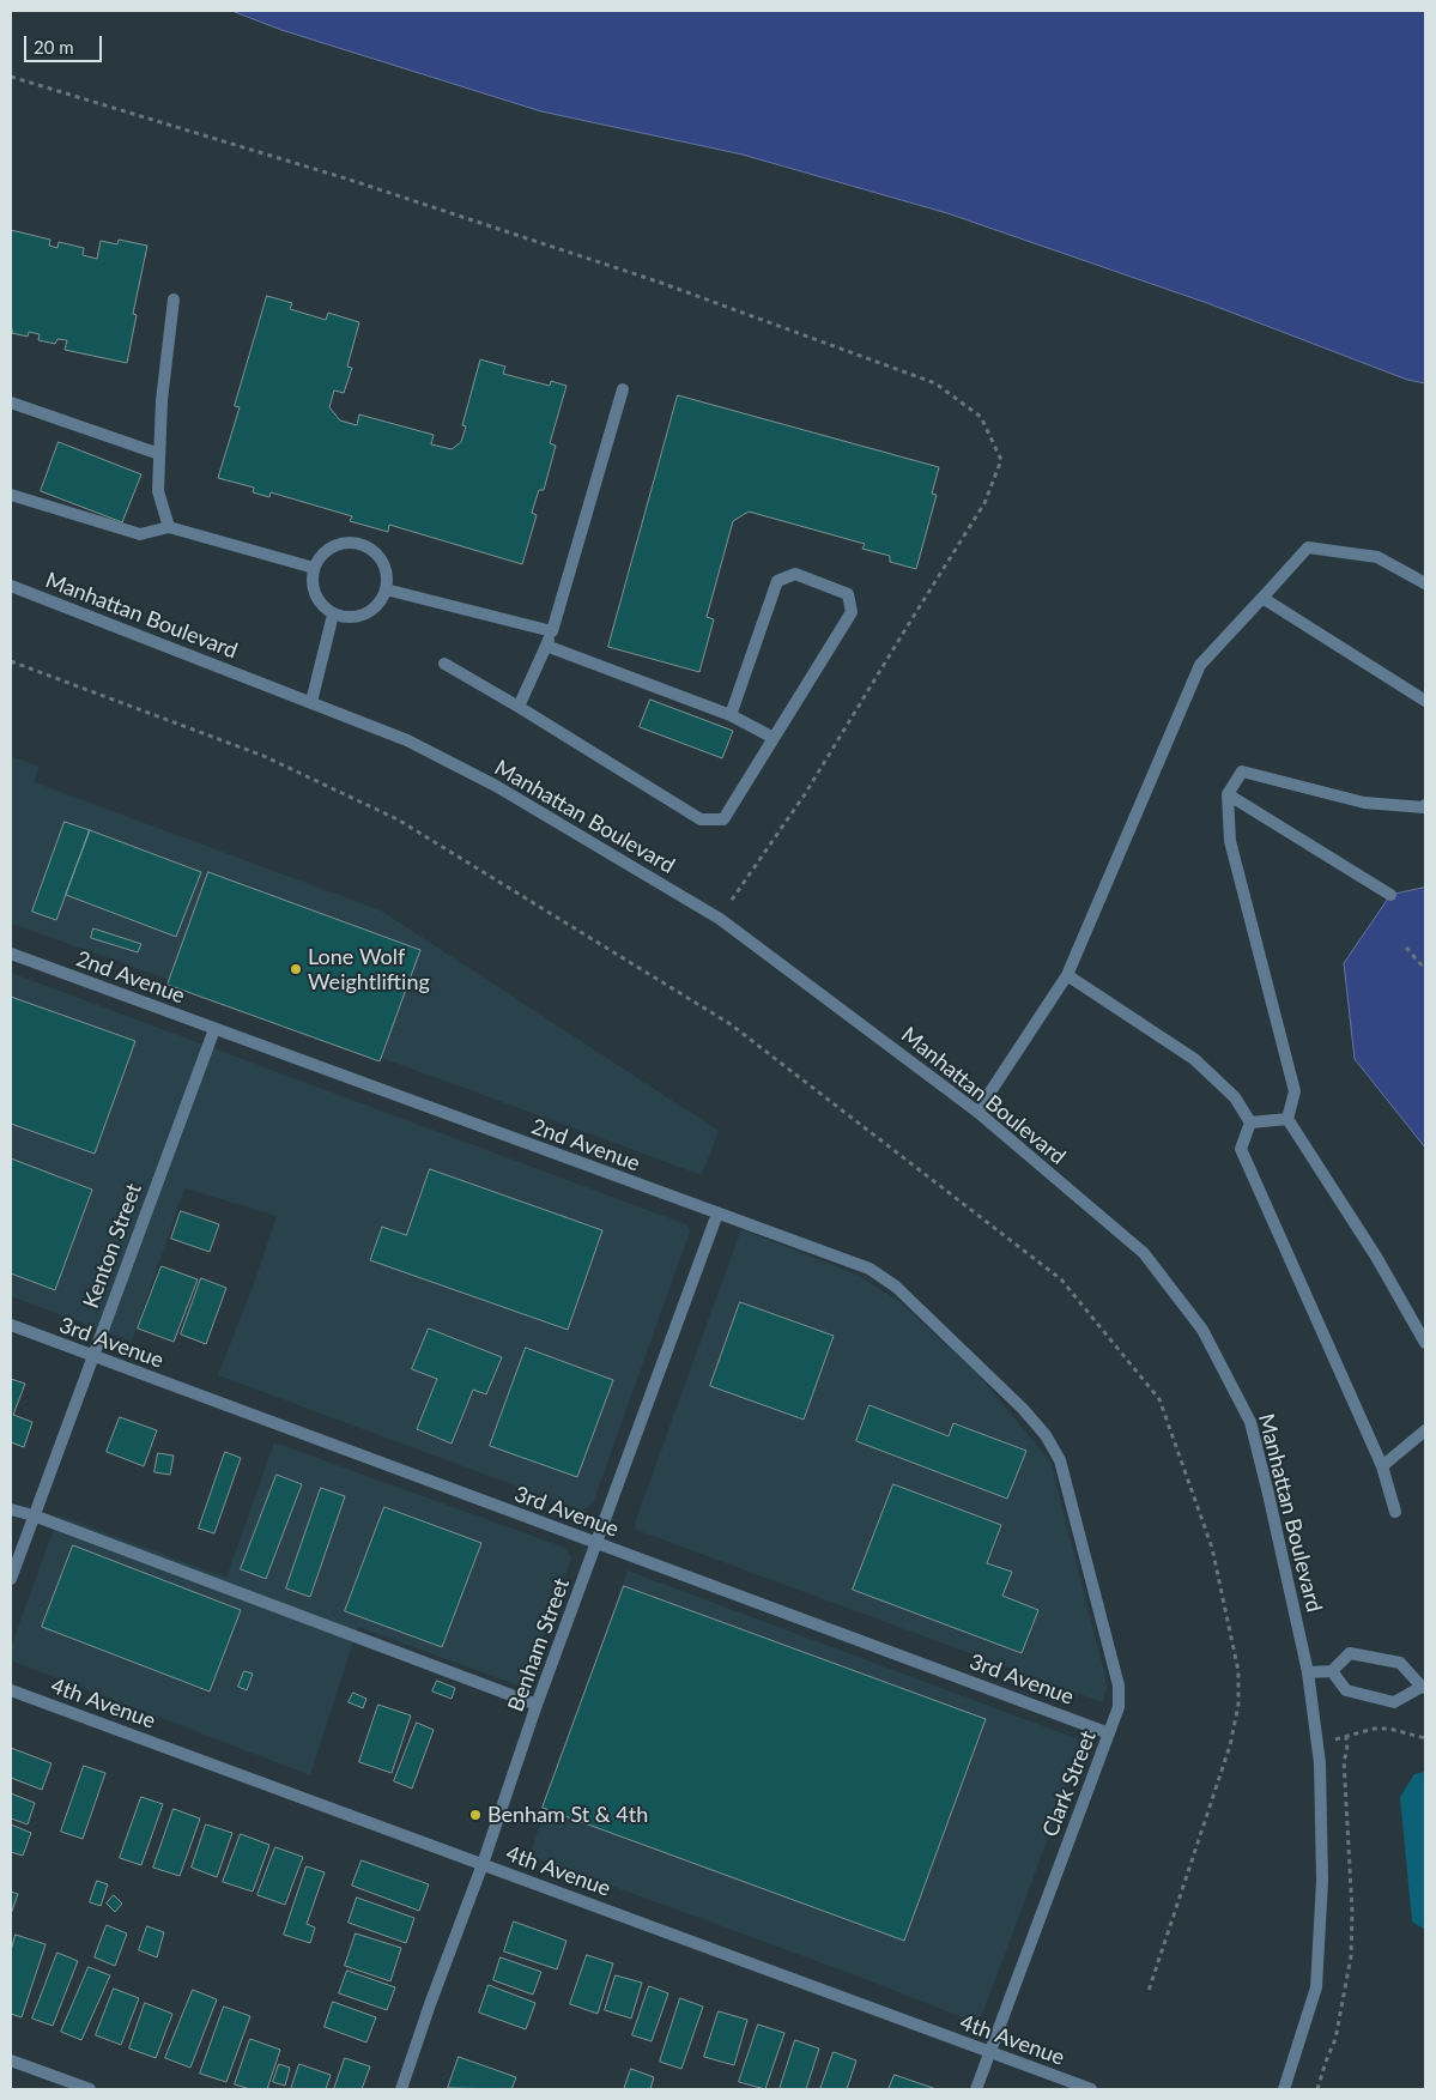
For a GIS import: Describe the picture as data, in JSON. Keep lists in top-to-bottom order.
{
  "streets": {
    "street": [
      "Manhattan Boulevard",
      "2nd Avenue",
      "Kenton Street",
      "3rd Avenue",
      "Benham Street",
      "4th Avenue",
      "Clark Street"
    ]
  },
  "crossings": [
    ["2nd Avenue", "Kenton Street"],
    ["2nd Avenue", "Benham Street"],
    ["2nd Avenue", "Clark Street"],
    ["Kenton Street", "3rd Avenue"],
    ["3rd Avenue", "Benham Street"],
    ["3rd Avenue", "Clark Street"],
    ["Benham Street", "4th Avenue"],
    ["4th Avenue", "Clark Street"]
  ],
  "places": ["Lone Wolf Weightlifting", "Benham St & 4th"],
  "scale_bar": "20 m"
}
